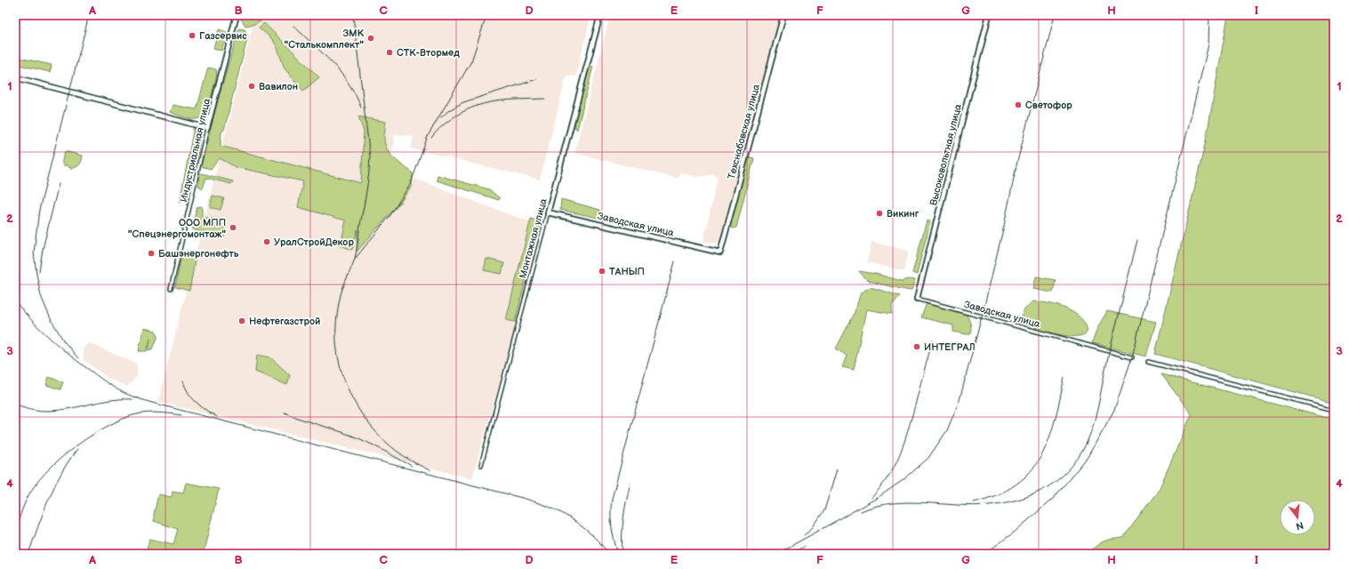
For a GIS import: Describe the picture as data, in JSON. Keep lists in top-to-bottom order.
{
  "streets": {
    "street": [
      "Техснабовская улица",
      "Индустриальная улица",
      "Высоковольтная улица",
      "Заводская улица",
      "Монтажная улица"
    ]
  },
  "crossings": [
    ["Техснабовская улица", "Заводская улица"],
    ["Высоковольтная улица", "Заводская улица"],
    ["Заводская улица", "Монтажная улица"]
  ],
  "places": [
    "Газсервис",
    "ЗМК \"Сталькомплект\"",
    "СТК-Втормед",
    "Вавилон",
    "Светофор",
    "Викинг",
    "ООО МПП \"Спецэнергомонтаж\"",
    "УралСтройДекор",
    "Башэнергонефть",
    "ТАНЫП",
    "Нефтегазстрой",
    "ИНТЕГРАЛ"
  ],
  "north": "bottom",
  "grid": {
    "columns": [
      "A",
      "B",
      "C",
      "D",
      "E",
      "F",
      "G",
      "H",
      "I"
    ],
    "rows": [
      "1",
      "2",
      "3",
      "4"
    ]
  }
}
